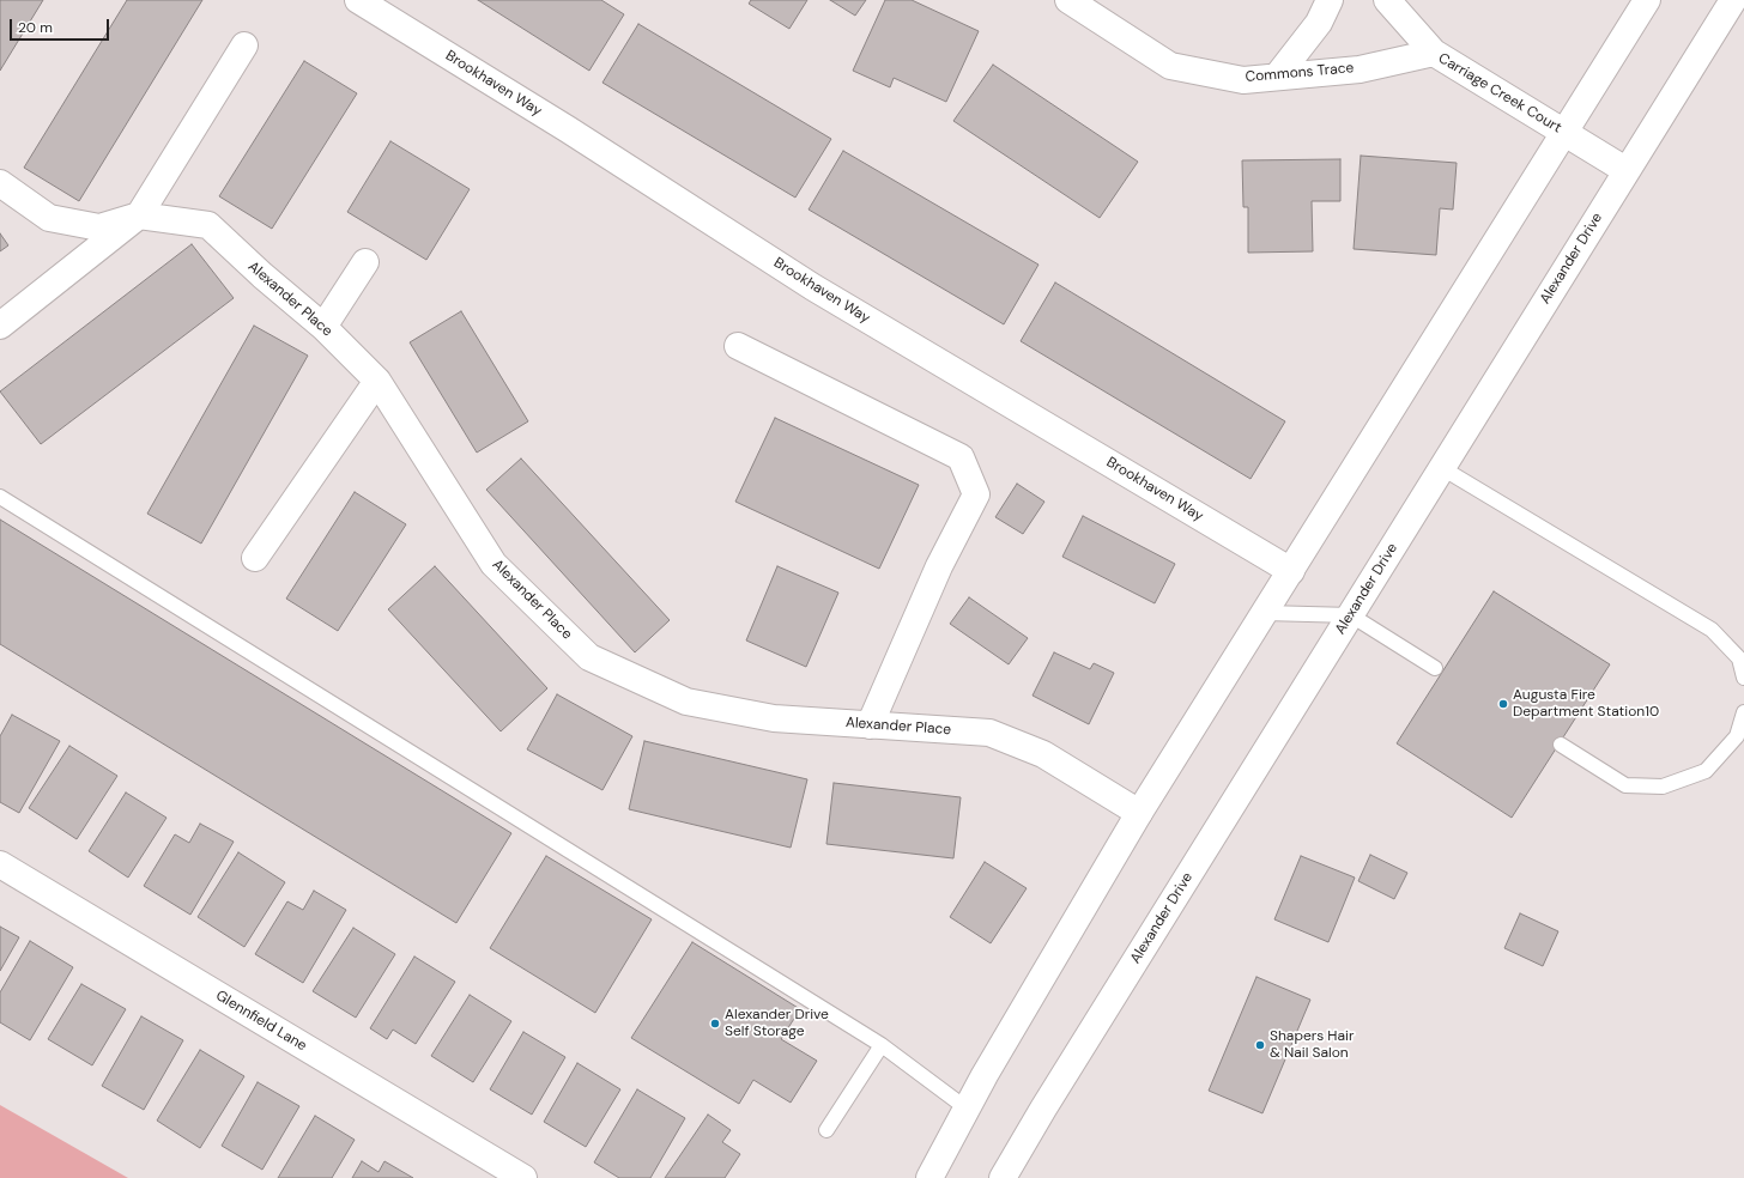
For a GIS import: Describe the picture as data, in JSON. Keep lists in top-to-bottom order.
{
  "streets": {
    "street": [
      "Commons Trace",
      "Brookhaven Way",
      "Carriage Creek Court",
      "Alexander Drive",
      "Alexander Place",
      "Glennfield Lane"
    ]
  },
  "crossings": [
    ["Commons Trace", "Carriage Creek Court"],
    ["Carriage Creek Court", "Alexander Drive"]
  ],
  "places": ["Augusta Fire Department Station10", "Alexander Drive Self Storage", "Shapers Hair & Nail Salon"],
  "scale_bar": "20 m"
}
